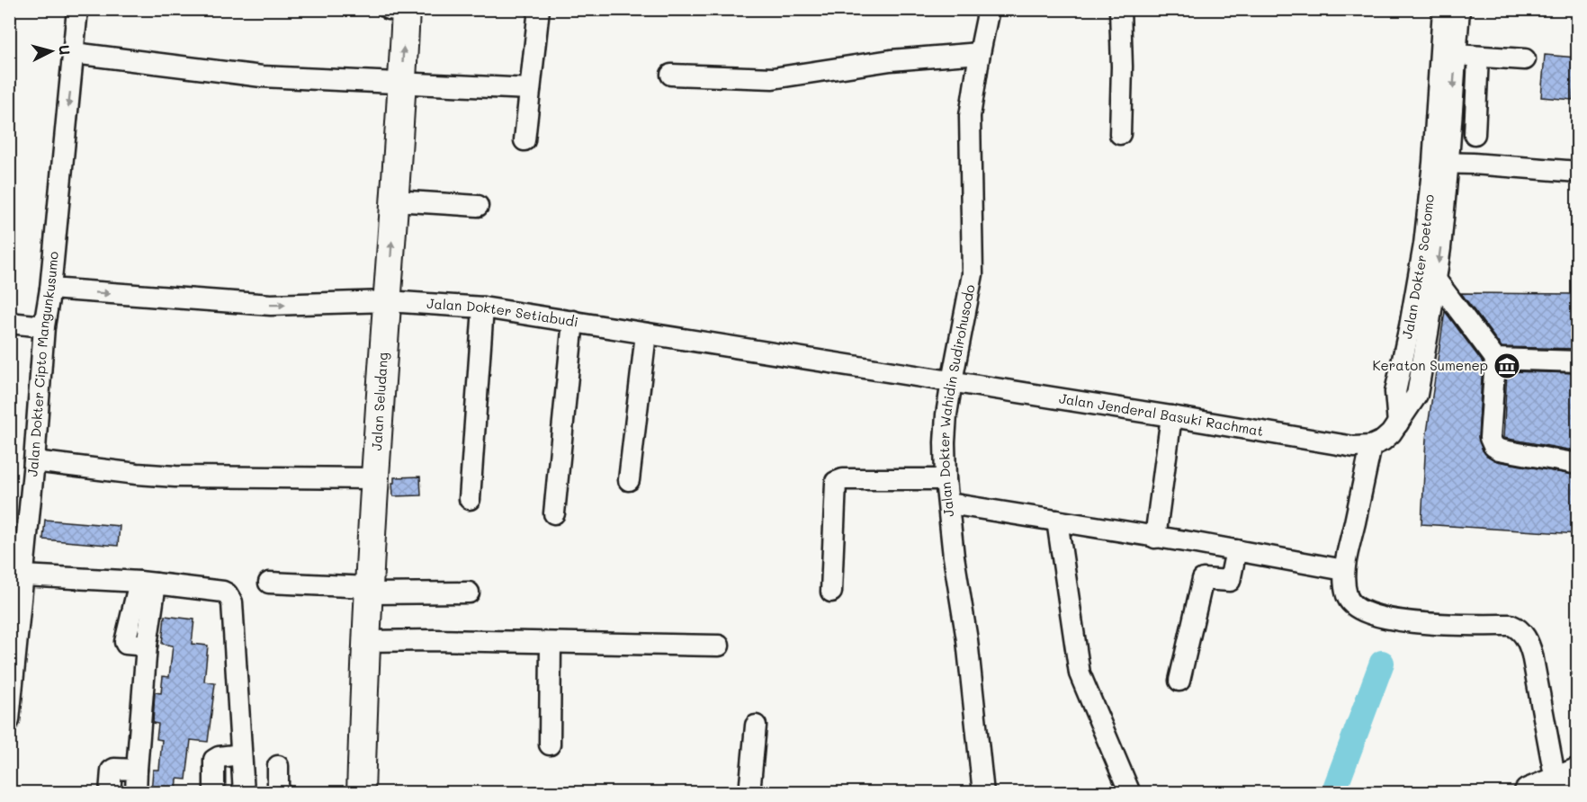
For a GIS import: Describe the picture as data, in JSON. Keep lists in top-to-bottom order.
{
  "streets": {
    "main road": ["Jalan Seludang"],
    "street": [
      "Jalan Dokter Soetomo",
      "Jalan Dokter Setiabudi",
      "Jalan Dokter Cipto Mangunkusumo",
      "Jalan Dokter Wahidin Sudirohusodo",
      "Jalan Jenderal Basuki Rachmat"
    ]
  },
  "crossings": [
    ["Jalan Dokter Soetomo", "Jalan Jenderal Basuki Rachmat"],
    ["Jalan Dokter Setiabudi", "Jalan Dokter Cipto Mangunkusumo"],
    ["Jalan Dokter Setiabudi", "Jalan Seludang"],
    ["Jalan Dokter Setiabudi", "Jalan Dokter Wahidin Sudirohusodo"],
    ["Jalan Dokter Setiabudi", "Jalan Jenderal Basuki Rachmat"],
    ["Jalan Dokter Wahidin Sudirohusodo", "Jalan Jenderal Basuki Rachmat"]
  ],
  "places": {
    "museum": ["Keraton Sumenep"]
  },
  "north": "right"
}
